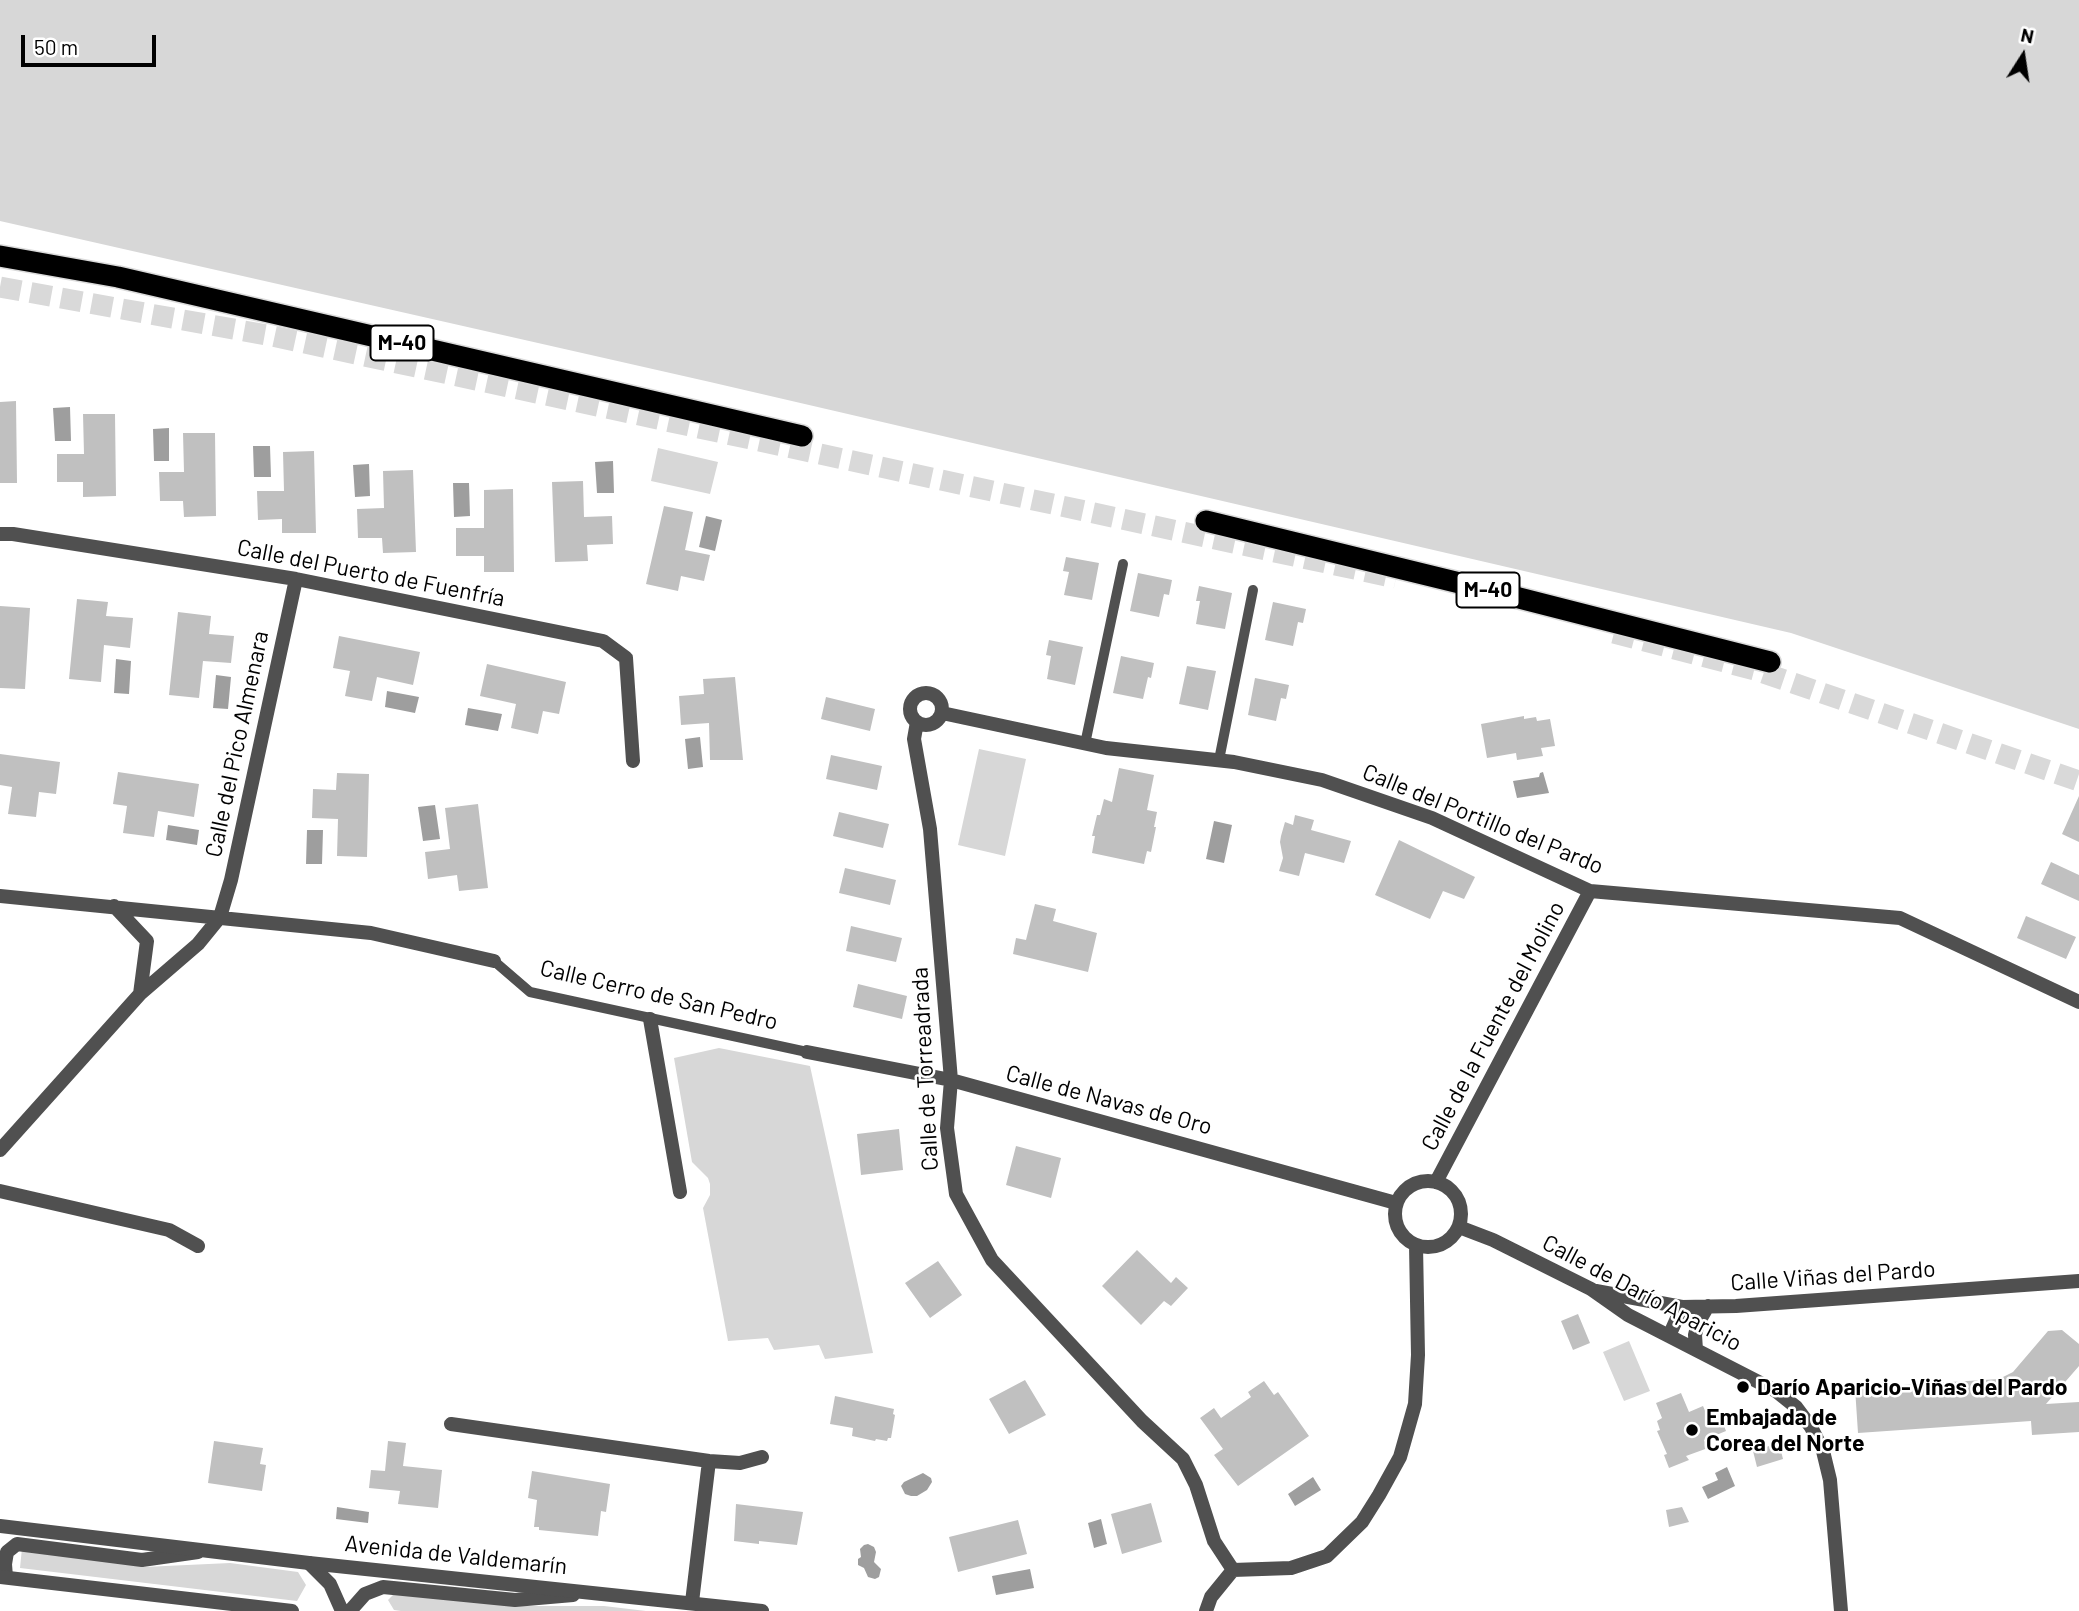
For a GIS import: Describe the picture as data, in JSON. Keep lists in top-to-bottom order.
{
  "streets": {
    "highway": ["M-40"],
    "street": [
      "Calle del Puerto de Fuenfría",
      "Calle del Pico Almenara",
      "Calle del Portillo del Pardo",
      "Calle Cerro de San Pedro",
      "Calle de la Fuente del Molino",
      "Calle de Torreadrada",
      "Calle de Navas de Oro",
      "Calle Viñas del Pardo",
      "Calle de Darío Aparicio",
      "Avenida de Valdemarín"
    ]
  },
  "crossings": [
    ["Calle del Puerto de Fuenfría", "Calle del Pico Almenara"],
    ["Calle del Pico Almenara", "Calle Cerro de San Pedro"],
    ["Calle del Portillo del Pardo", "Calle de la Fuente del Molino"],
    ["Calle del Portillo del Pardo", "Calle de Torreadrada"],
    ["Calle Cerro de San Pedro", "Calle de Navas de Oro"],
    ["Calle de la Fuente del Molino", "Calle de Navas de Oro"],
    ["Calle de la Fuente del Molino", "Calle de Darío Aparicio"],
    ["Calle de Torreadrada", "Calle de Navas de Oro"],
    ["Calle de Navas de Oro", "Calle de Darío Aparicio"],
    ["Calle Viñas del Pardo", "Calle de Darío Aparicio"]
  ],
  "places": ["Darío Aparicio-Viñas del Pardo", "Embajada de Corea del Norte"],
  "scale_bar": "50 m",
  "north": "top"
}
